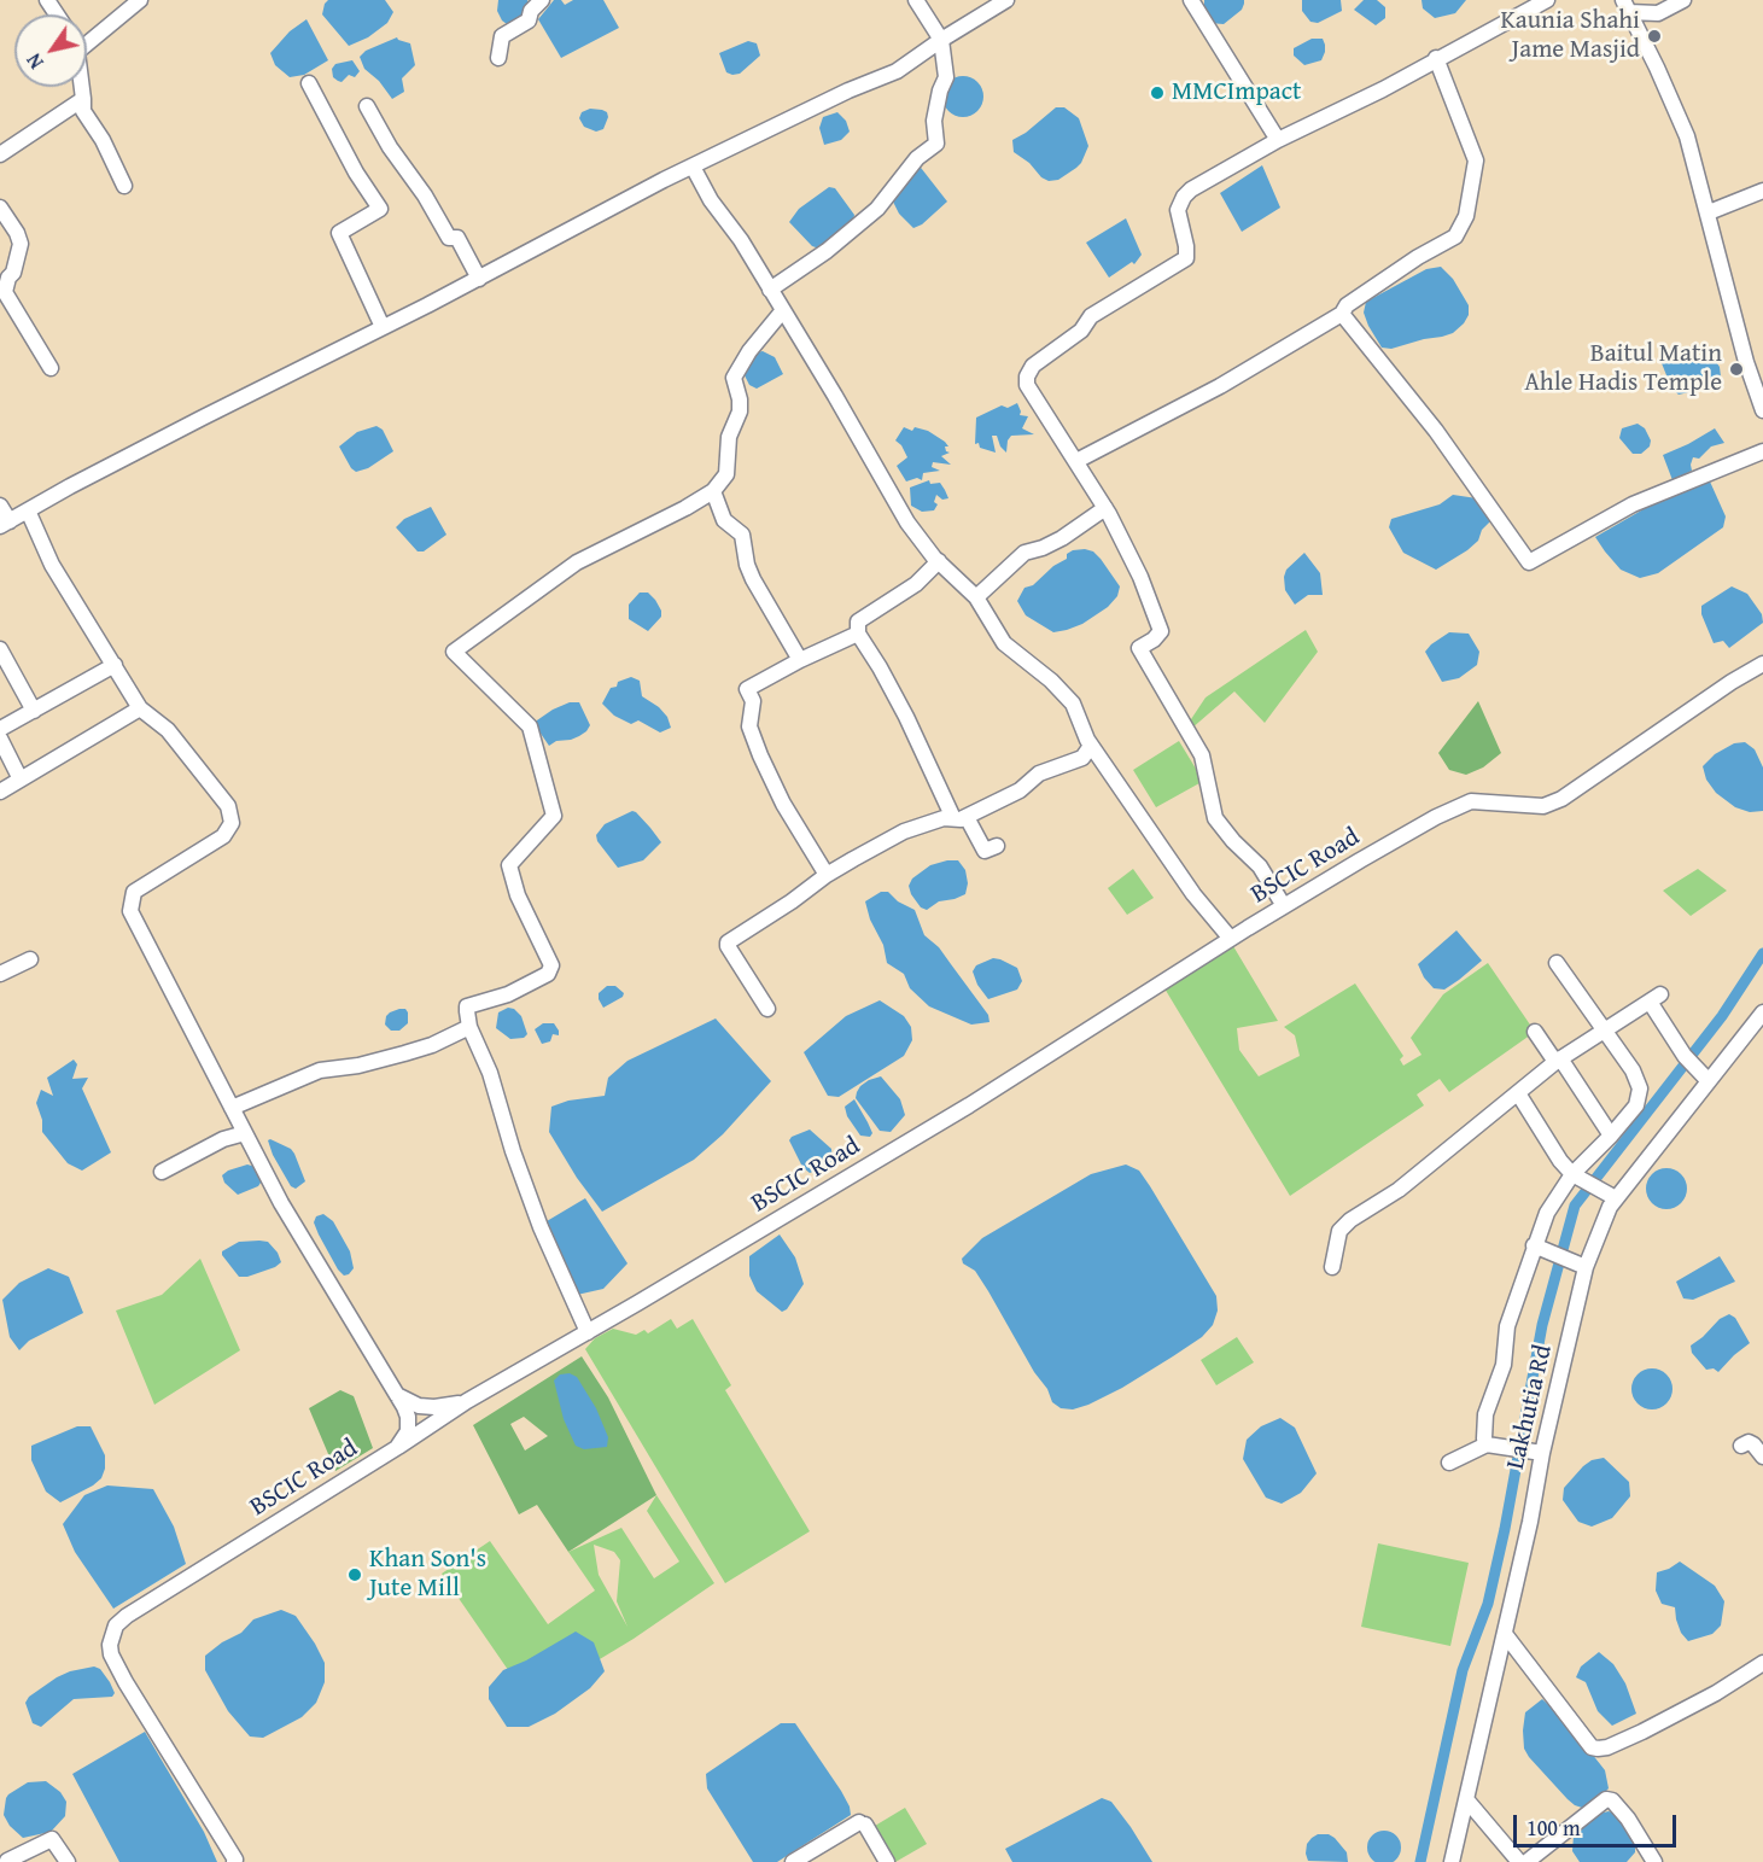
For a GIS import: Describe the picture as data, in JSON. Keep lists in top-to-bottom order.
{
  "streets": {
    "street": ["BSCIC Road", "Lakhutia Rd"]
  },
  "places": [
    "Kaunia Shahi Jame Masjid",
    "MMCImpact",
    "Baitul Matin Ahle Hadis Temple",
    "Khan Son's Jute Mill"
  ],
  "scale_bar": "100 m",
  "north": "bottom left"
}
